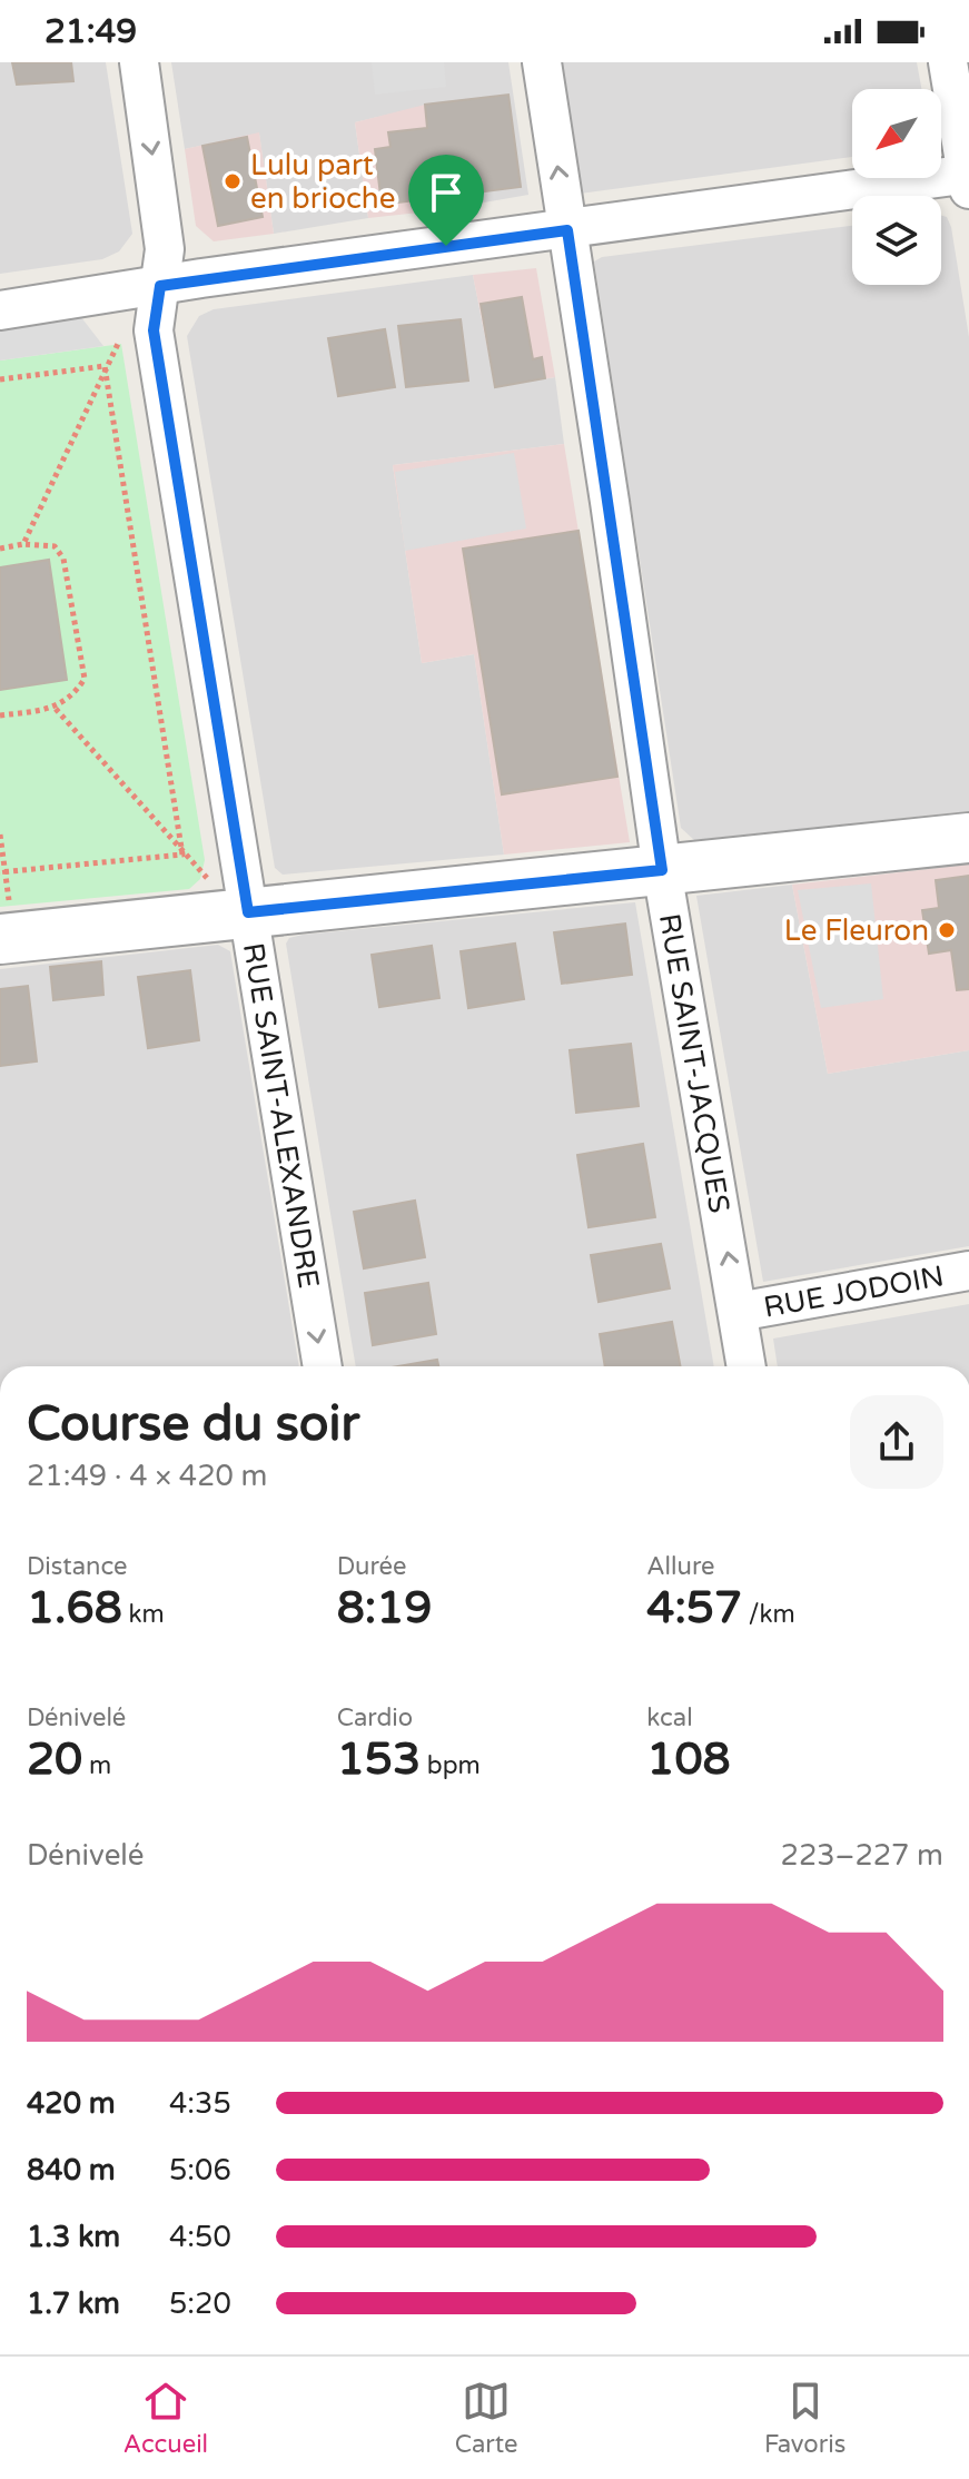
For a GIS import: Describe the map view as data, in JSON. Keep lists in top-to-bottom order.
{
  "streets": {
    "street": ["RUE SAINT-JACQUES", "RUE SAINT-ALEXANDRE", "RUE JODOIN"]
  },
  "crossings": [
    ["RUE SAINT-JACQUES", "RUE JODOIN"]
  ],
  "one_way": ["RUE SAINT-JACQUES", "RUE SAINT-ALEXANDRE"],
  "places": ["Lulu part en brioche", "Le Fleuron"],
  "north": "bottom left",
  "page": {
    "status": "21:49",
    "heading": ["Course du soir", "21:49 · 4 × 420 m"],
    "stats": [
      ["Distance", "1.68 km"],
      ["Durée", "8:19"],
      ["Allure", "4:57 /km"],
      ["Dénivelé", "20 m"],
      ["Cardio", "153 bpm"],
      ["kcal", "108"]
    ],
    "chart": ["Dénivelé", "223–227 m"],
    "list": [
      {
        "name": "420 m",
        "note": "4:35"
      },
      {
        "name": "840 m",
        "note": "5:06"
      },
      {
        "name": "1.3 km",
        "note": "4:50"
      },
      {
        "name": "1.7 km",
        "note": "5:20"
      }
    ],
    "tabs": ["Accueil", "Carte", "Favoris"]
  }
}
